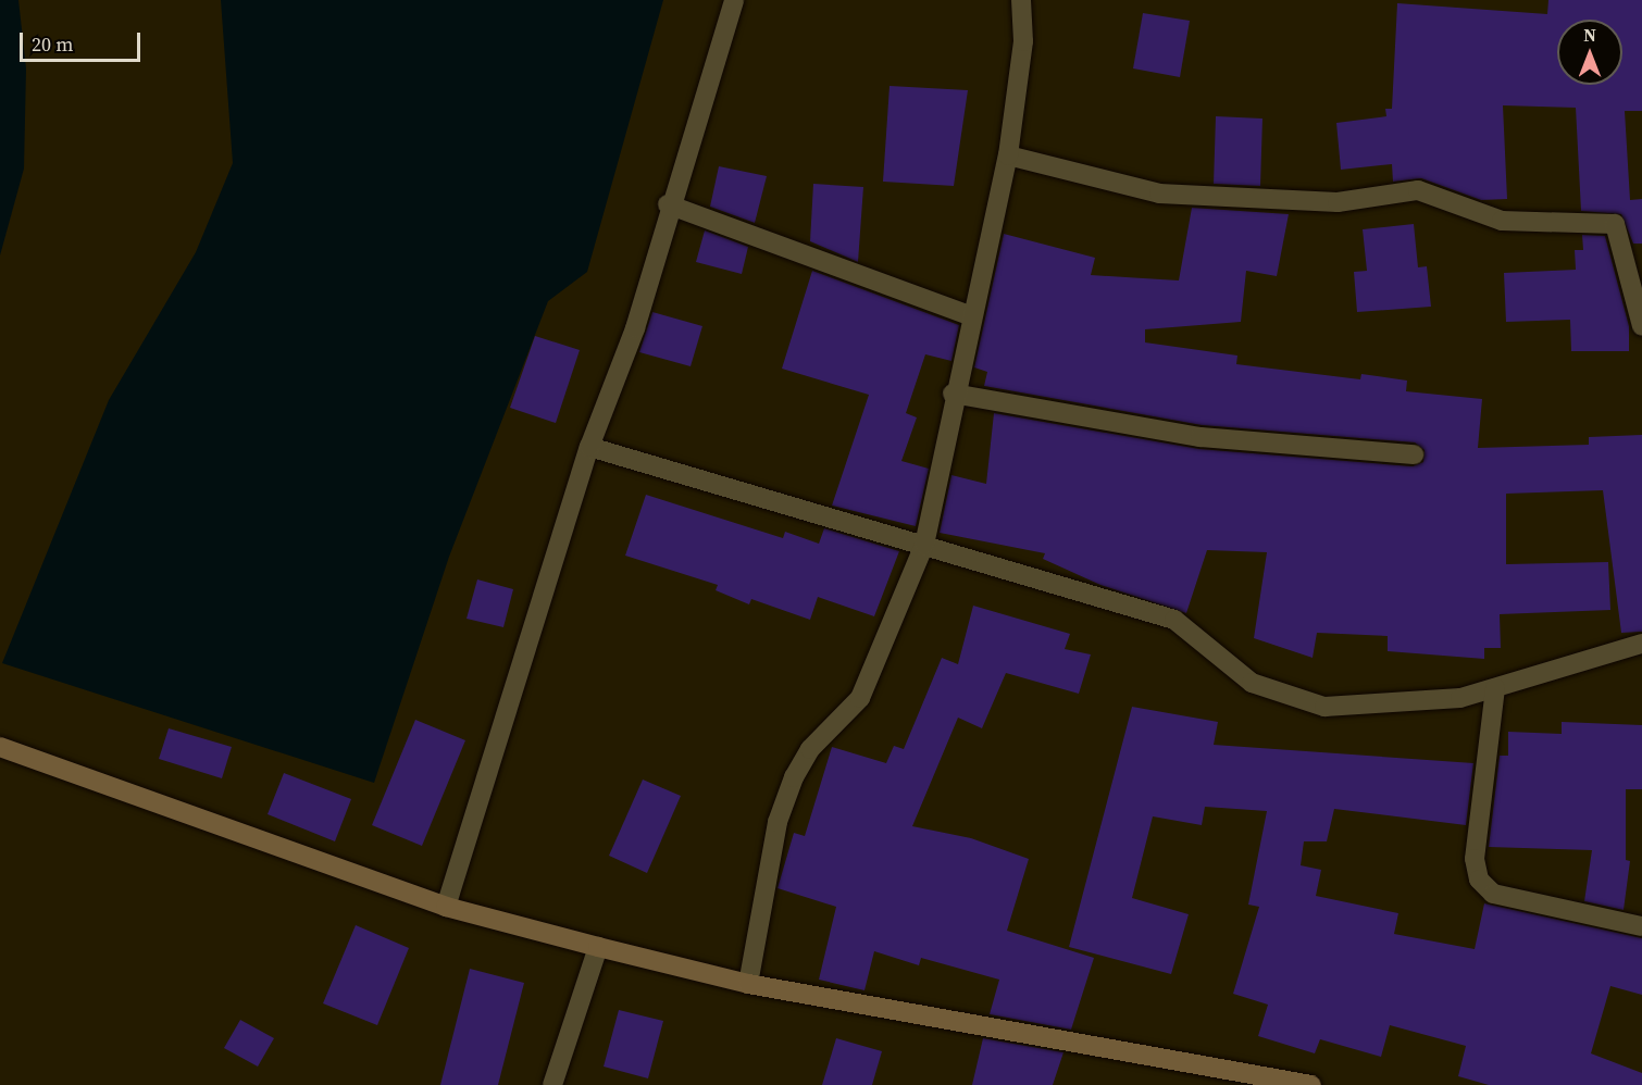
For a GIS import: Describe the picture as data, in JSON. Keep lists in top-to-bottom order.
{
  "scale_bar": "20 m",
  "north": "top"
}
